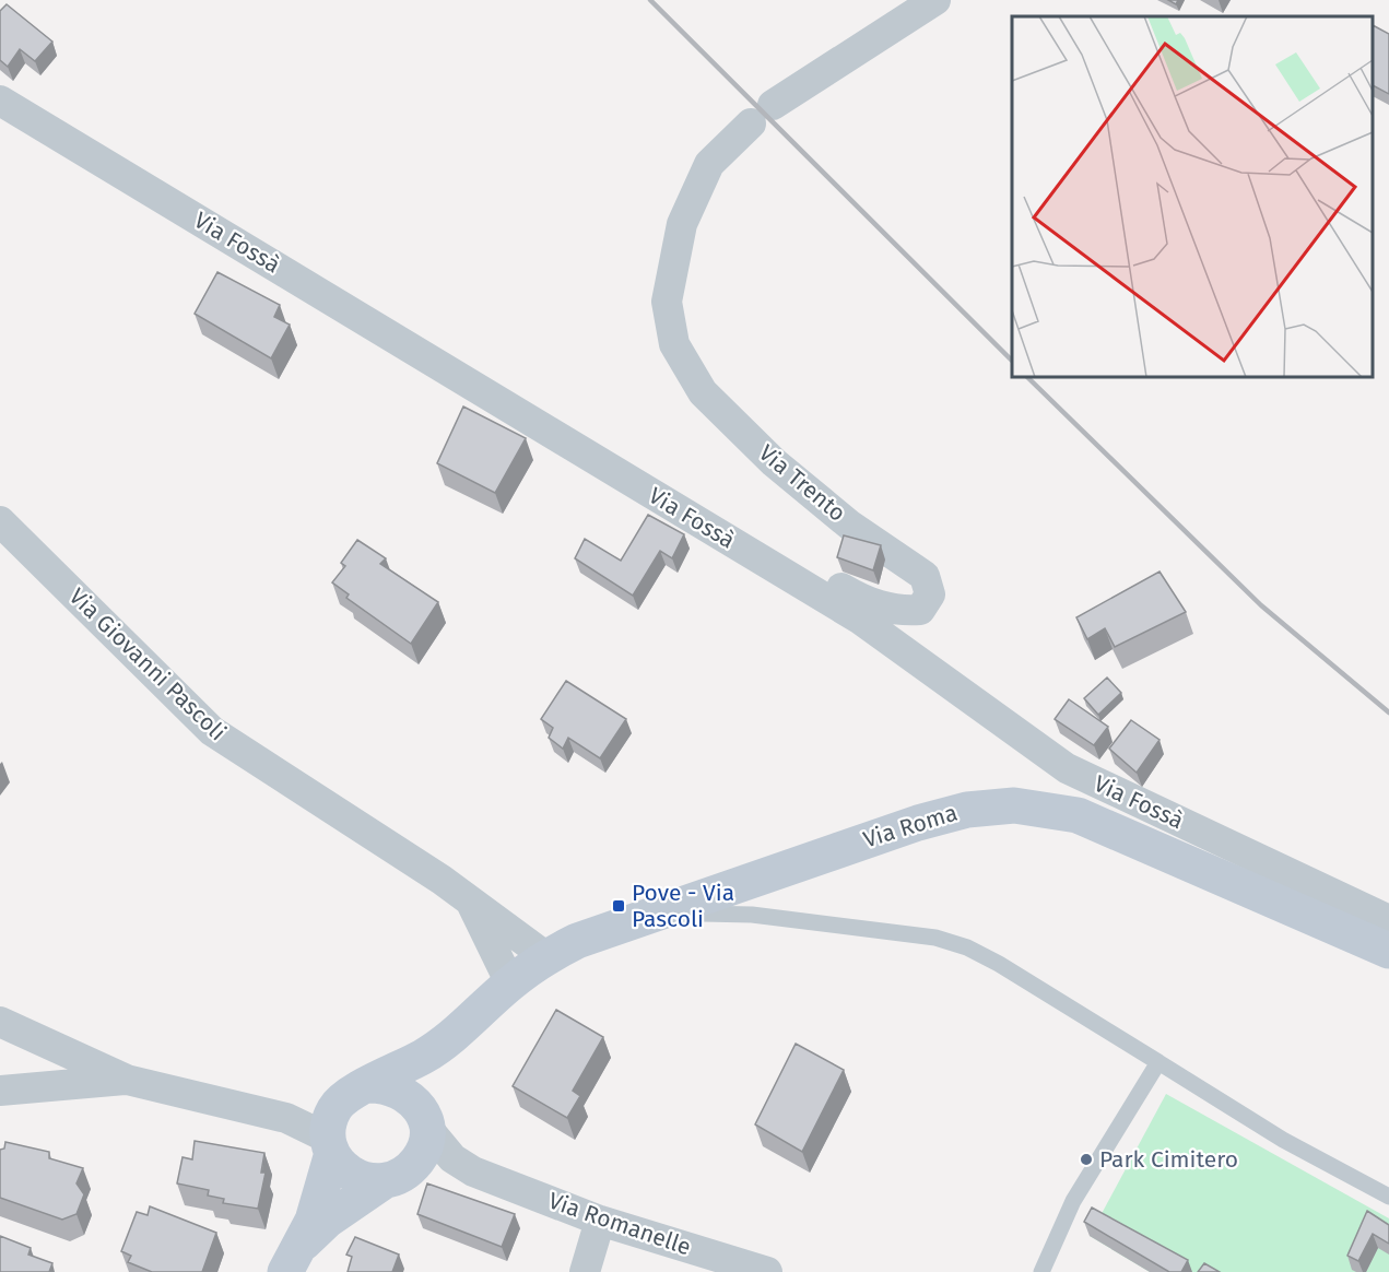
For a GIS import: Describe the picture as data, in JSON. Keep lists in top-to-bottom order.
{
  "streets": {
    "main road": ["Via Roma"],
    "street": [
      "Via Fossà",
      "Via Trento",
      "Via Giovanni Pascoli",
      "Via Romanelle"
    ]
  },
  "crossings": [
    ["Via Fossà", "Via Trento"],
    ["Via Giovanni Pascoli", "Via Roma"]
  ],
  "places": {
    "transit": ["Pove - Via Pascoli"],
    "other": ["Park Cimitero"]
  }
}
